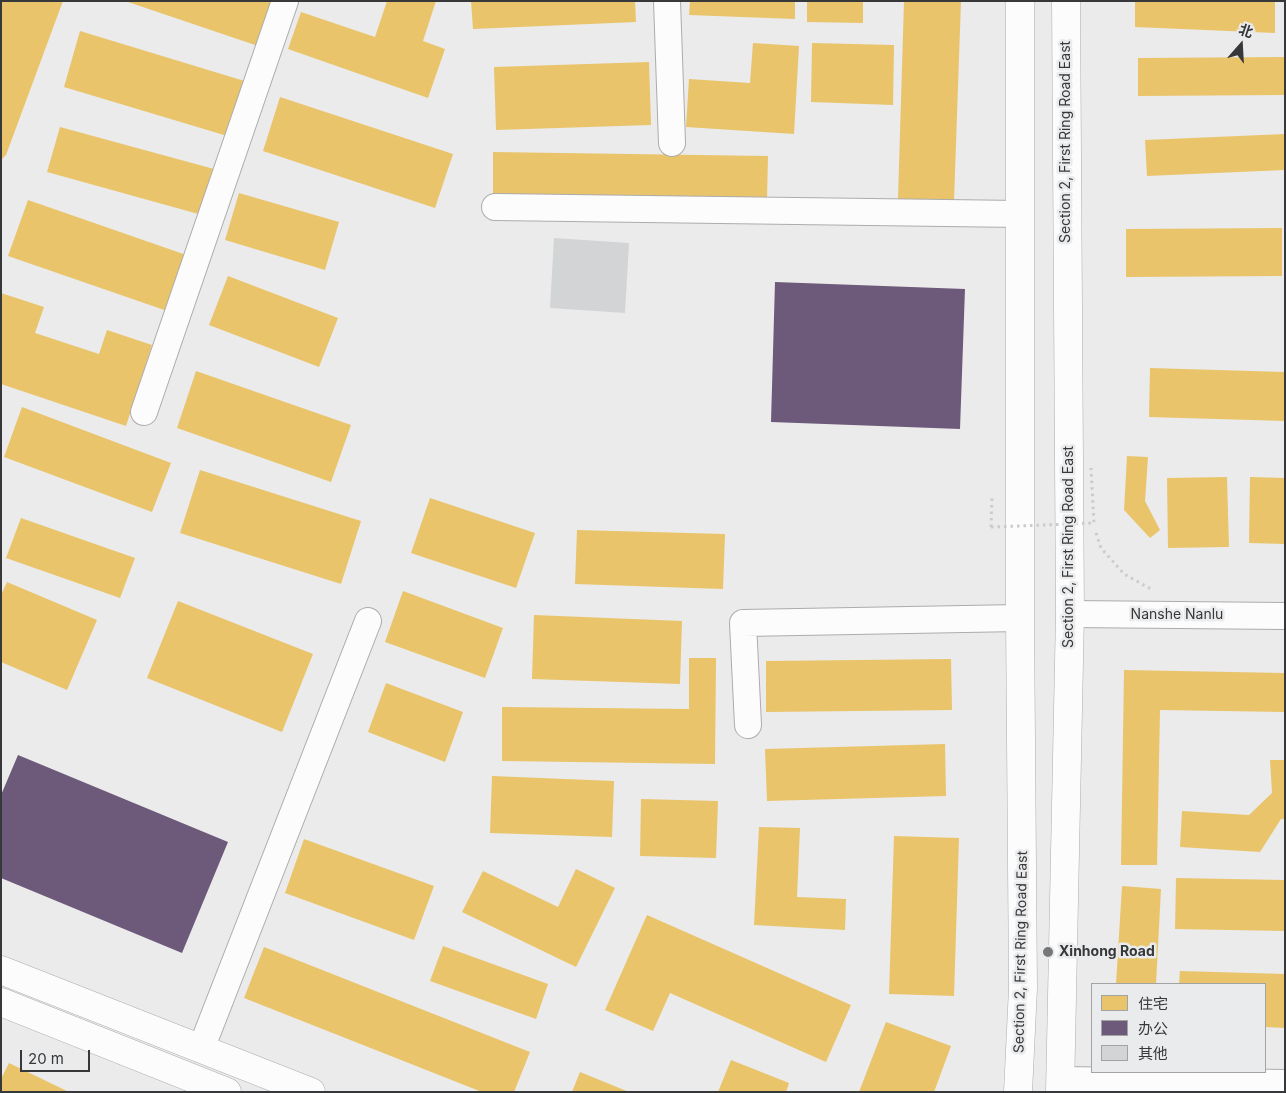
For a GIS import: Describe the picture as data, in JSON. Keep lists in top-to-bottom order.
{
  "streets": {
    "main road": ["Section 2, First Ring Road East"],
    "street": ["Nanshe Nanlu"]
  },
  "crossings": [
    ["Section 2, First Ring Road East", "Nanshe Nanlu"]
  ],
  "places": ["Xinhong Road"],
  "legend": ["住宅", "办公", "其他"],
  "scale_bar": "20 m",
  "north": "top"
}
